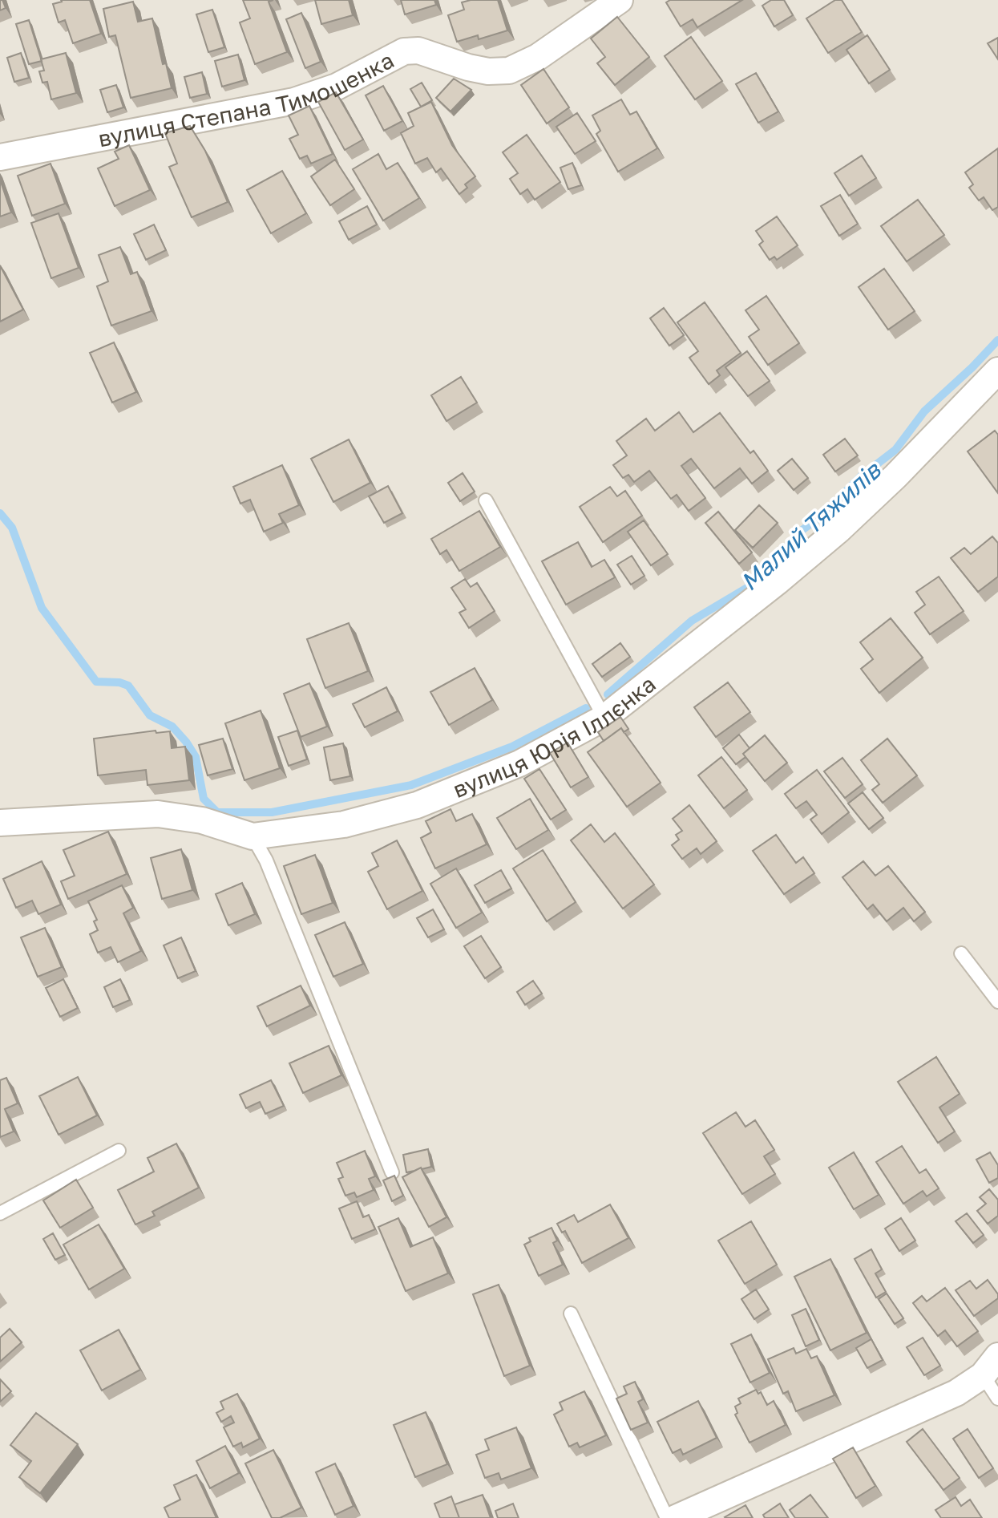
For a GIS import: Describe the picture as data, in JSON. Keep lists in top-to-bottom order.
{
  "streets": {
    "street": ["вулиця Степана Тимошенка", "вулиця Юрія Іллєнка"]
  },
  "water": ["Малий Тяжилів"]
}
